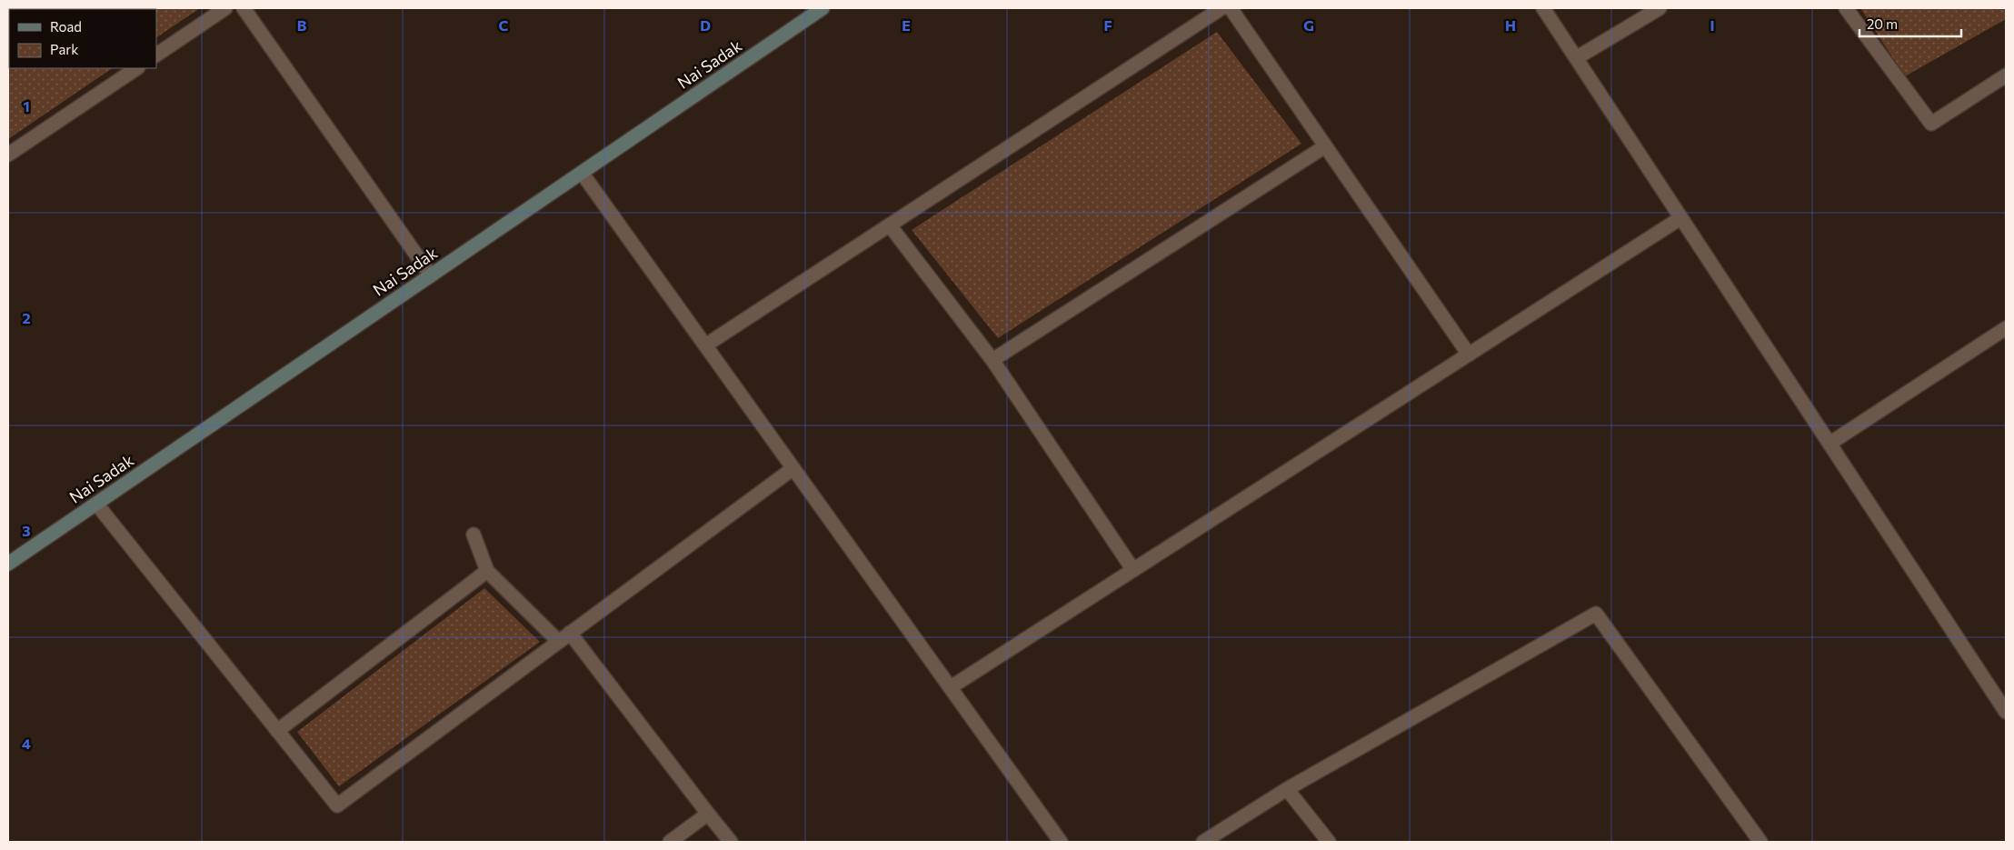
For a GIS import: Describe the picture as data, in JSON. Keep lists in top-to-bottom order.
{
  "streets": {
    "street": ["Nai Sadak"]
  },
  "legend": ["Road", "Park"],
  "scale_bar": "20 m",
  "grid": {
    "columns": [
      "B",
      "C",
      "D",
      "E",
      "F",
      "G",
      "H",
      "I"
    ],
    "rows": [
      "1",
      "2",
      "3",
      "4"
    ]
  }
}
